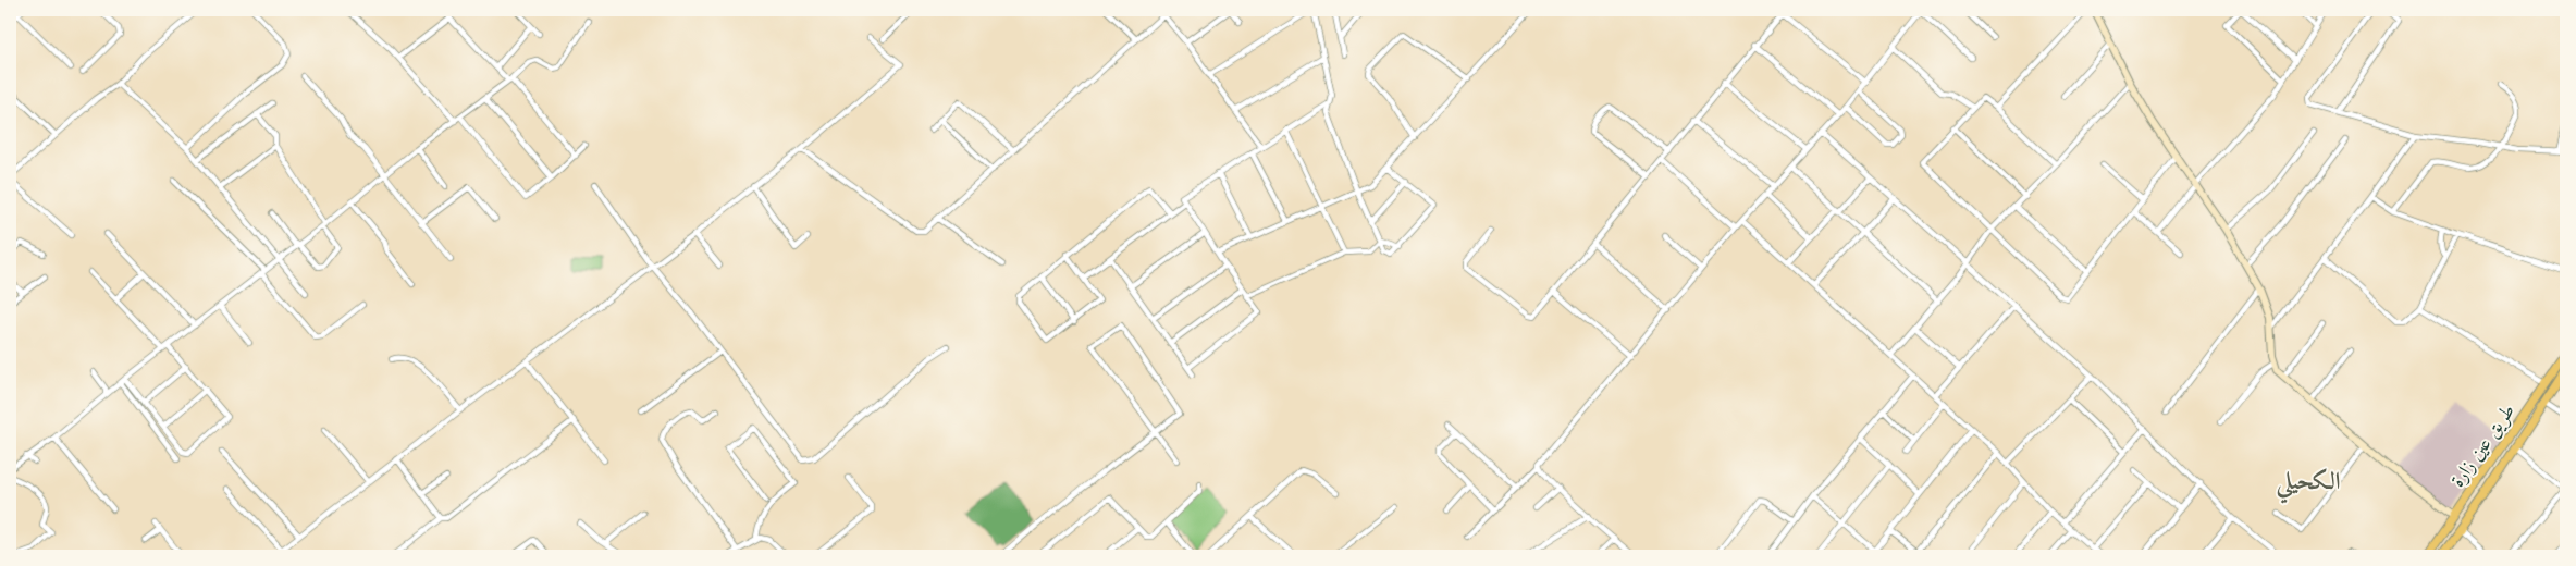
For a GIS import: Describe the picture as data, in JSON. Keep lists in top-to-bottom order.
{
  "streets": {
    "main road": ["طريق عين زارة"]
  },
  "districts": ["الكحيلي"]
}
